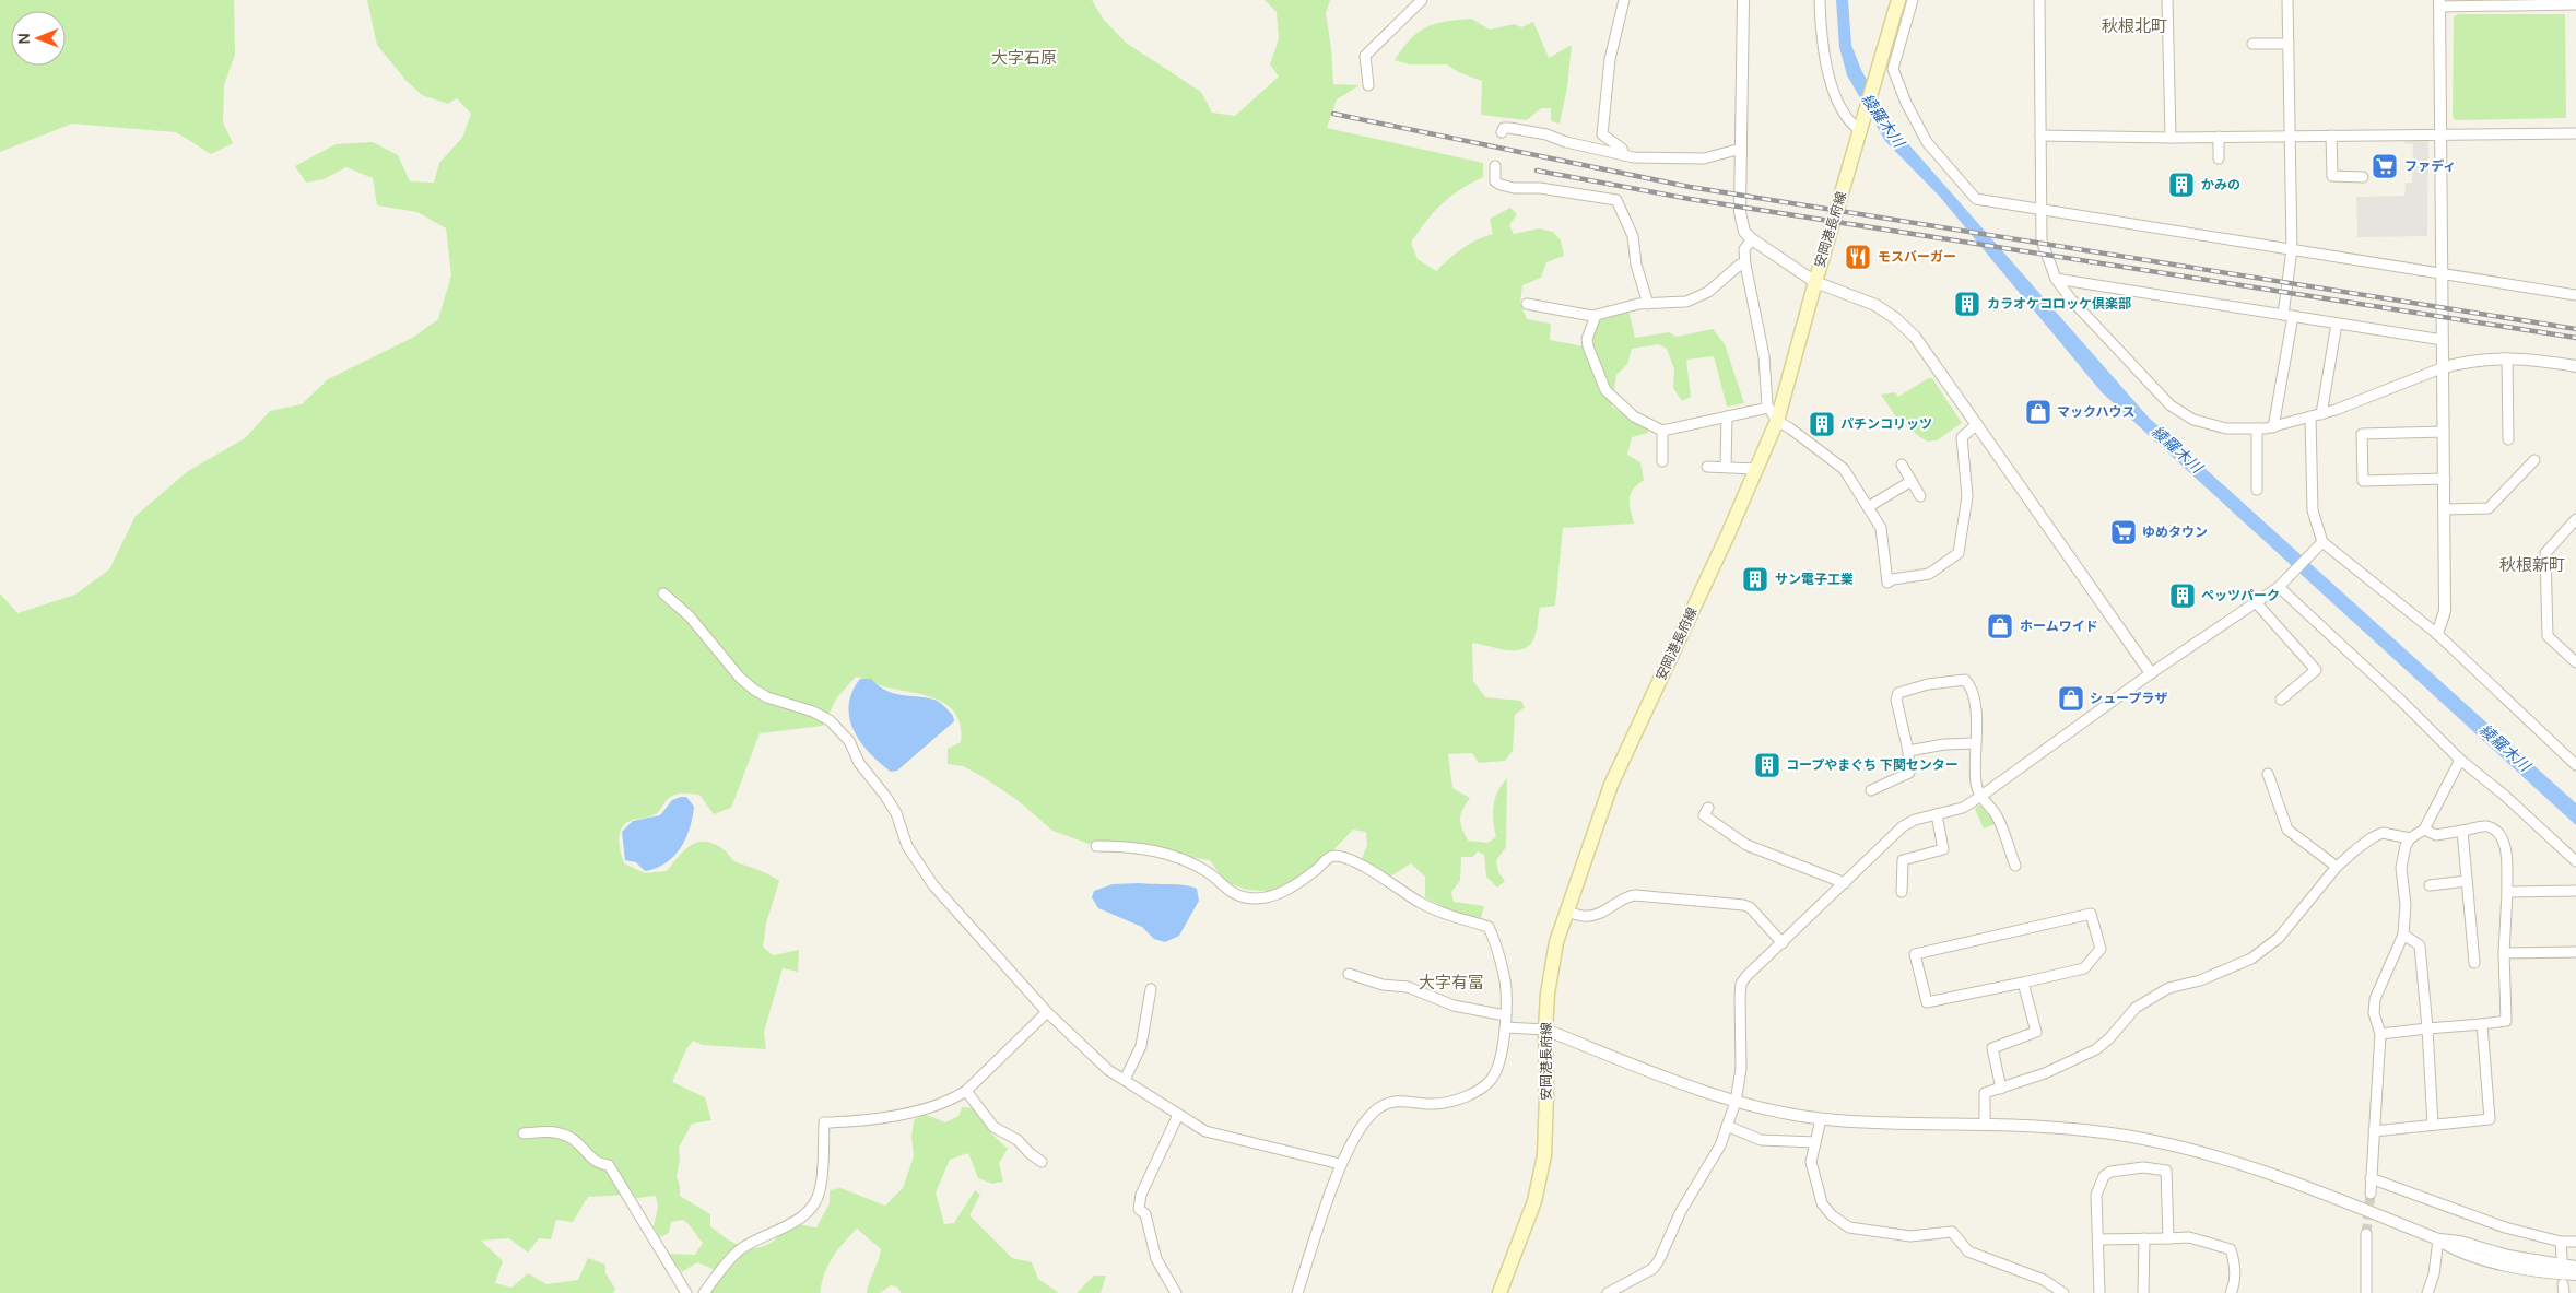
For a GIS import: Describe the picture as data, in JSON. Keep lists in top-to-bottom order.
{
  "streets": {
    "main road": ["安岡港長府線"]
  },
  "districts": [
    "秋根北町",
    "大字石原",
    "秋根新町",
    "大字有冨"
  ],
  "water": ["綾羅木川"],
  "places": {
    "supermarket": ["ファディ", "ゆめタウン"],
    "building": [
      "かみの",
      "カラオケコロッケ倶楽部",
      "パチンコリッツ",
      "サン電子工業",
      "ペッツパーク",
      "コープやまぐち 下関センター"
    ],
    "restaurant": ["モスバーガー"],
    "shop": ["マックハウス", "ホームワイド", "シュープラザ"]
  },
  "north": "left"
}
